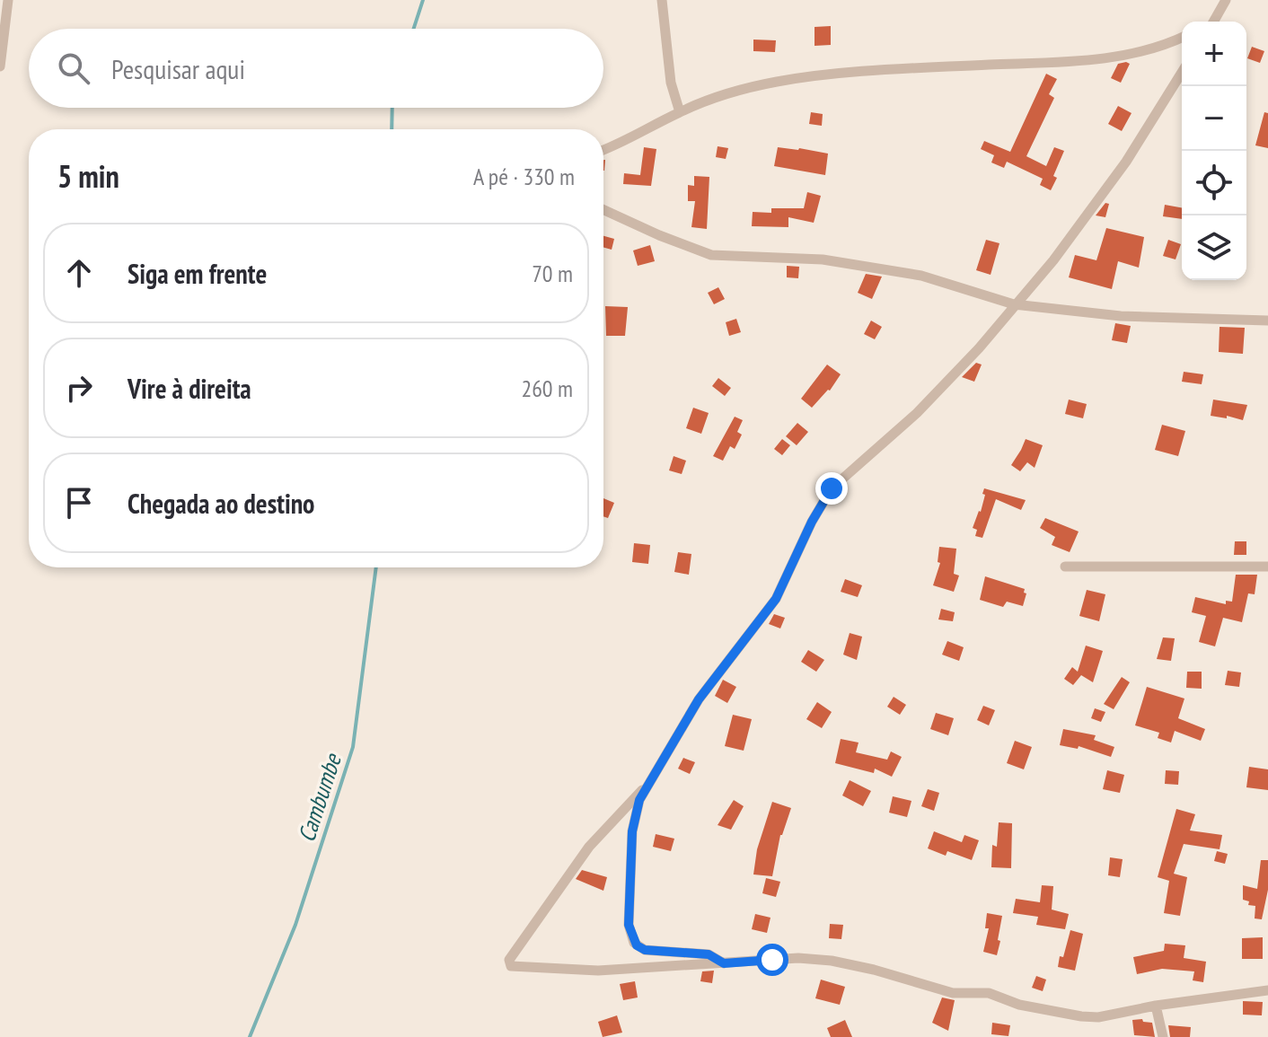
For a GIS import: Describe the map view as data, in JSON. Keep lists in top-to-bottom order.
{
  "water": ["Cambumbe"],
  "page": {
    "map_buttons": ["+", "−"],
    "search": "Pesquisar aqui",
    "heading": ["5 min", "A pé · 330 m"],
    "list": [
      ["Siga em frente", "70 m"],
      ["Vire à direita", "260 m"],
      "Chegada ao destino"
    ]
  }
}
